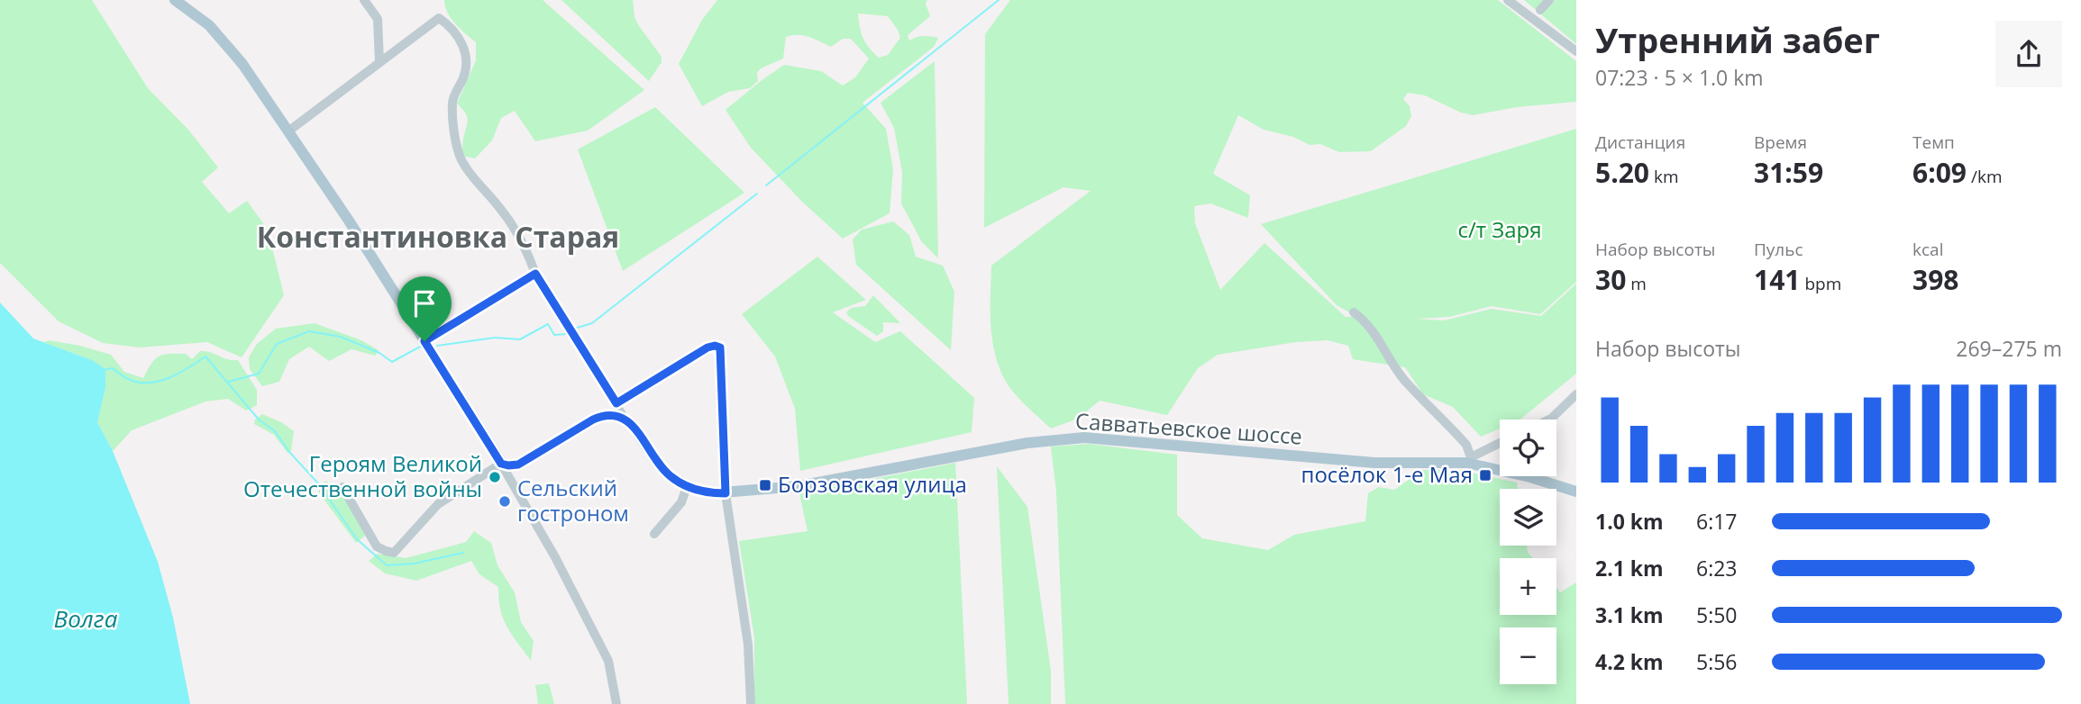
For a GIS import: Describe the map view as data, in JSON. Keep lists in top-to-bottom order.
{
  "streets": {
    "main road": ["Савватьевское шоссе"]
  },
  "districts": ["Константиновка Старая"],
  "water": ["Волга"],
  "parks": ["с/т Заря"],
  "places": {
    "transit": ["посёлок 1-е Мая", "Борзовская улица"],
    "other": ["Героям Великой Отечественной войны", "Сельский гостроном"]
  },
  "page": {
    "heading": ["Утренний забег", "07:23 · 5 × 1.0 km"],
    "stats": [
      ["Дистанция", "5.20 km"],
      ["Время", "31:59"],
      ["Темп", "6:09 /km"],
      ["Набор высоты", "30 m"],
      ["Пульс", "141 bpm"],
      ["kcal", "398"]
    ],
    "chart": ["Набор высоты", "269–275 m"],
    "map_buttons": ["+", "−"],
    "list": [
      {
        "name": "1.0 km",
        "note": "6:17"
      },
      {
        "name": "2.1 km",
        "note": "6:23"
      },
      {
        "name": "3.1 km",
        "note": "5:50"
      },
      {
        "name": "4.2 km",
        "note": "5:56"
      }
    ]
  }
}
